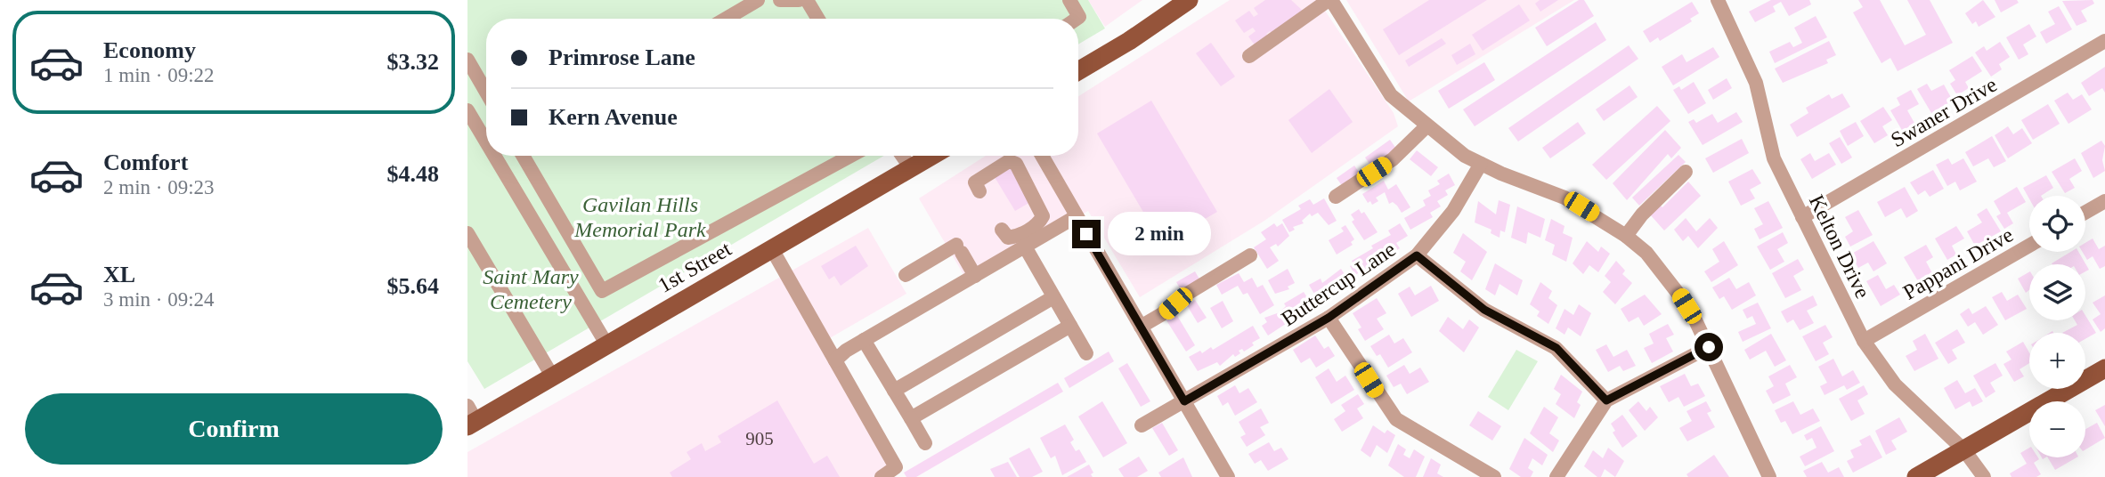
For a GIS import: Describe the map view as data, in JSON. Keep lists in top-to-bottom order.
{
  "streets": {
    "main road": ["1st Street"],
    "street": [
      "Swaner Drive",
      "Kelton Drive",
      "Pappani Drive",
      "Buttercup Lane"
    ]
  },
  "crossings": [
    ["Swaner Drive", "Kelton Drive"],
    ["Kelton Drive", "Pappani Drive"]
  ],
  "parks": ["Gavilan Hills Memorial Park", "Saint Mary Cemetery"],
  "house_numbers": ["905"],
  "page": {
    "list": [
      {
        "name": "Economy",
        "note": "1 min · 09:22",
        "value": "$3.32"
      },
      {
        "name": "Comfort",
        "note": "2 min · 09:23",
        "value": "$4.48"
      },
      {
        "name": "XL",
        "note": "3 min · 09:24",
        "value": "$5.64"
      }
    ],
    "banner": ["Primrose Lane", "Kern Avenue"],
    "map_buttons": ["+", "−"],
    "bubble": "2 min",
    "buttons": "Confirm"
  }
}
